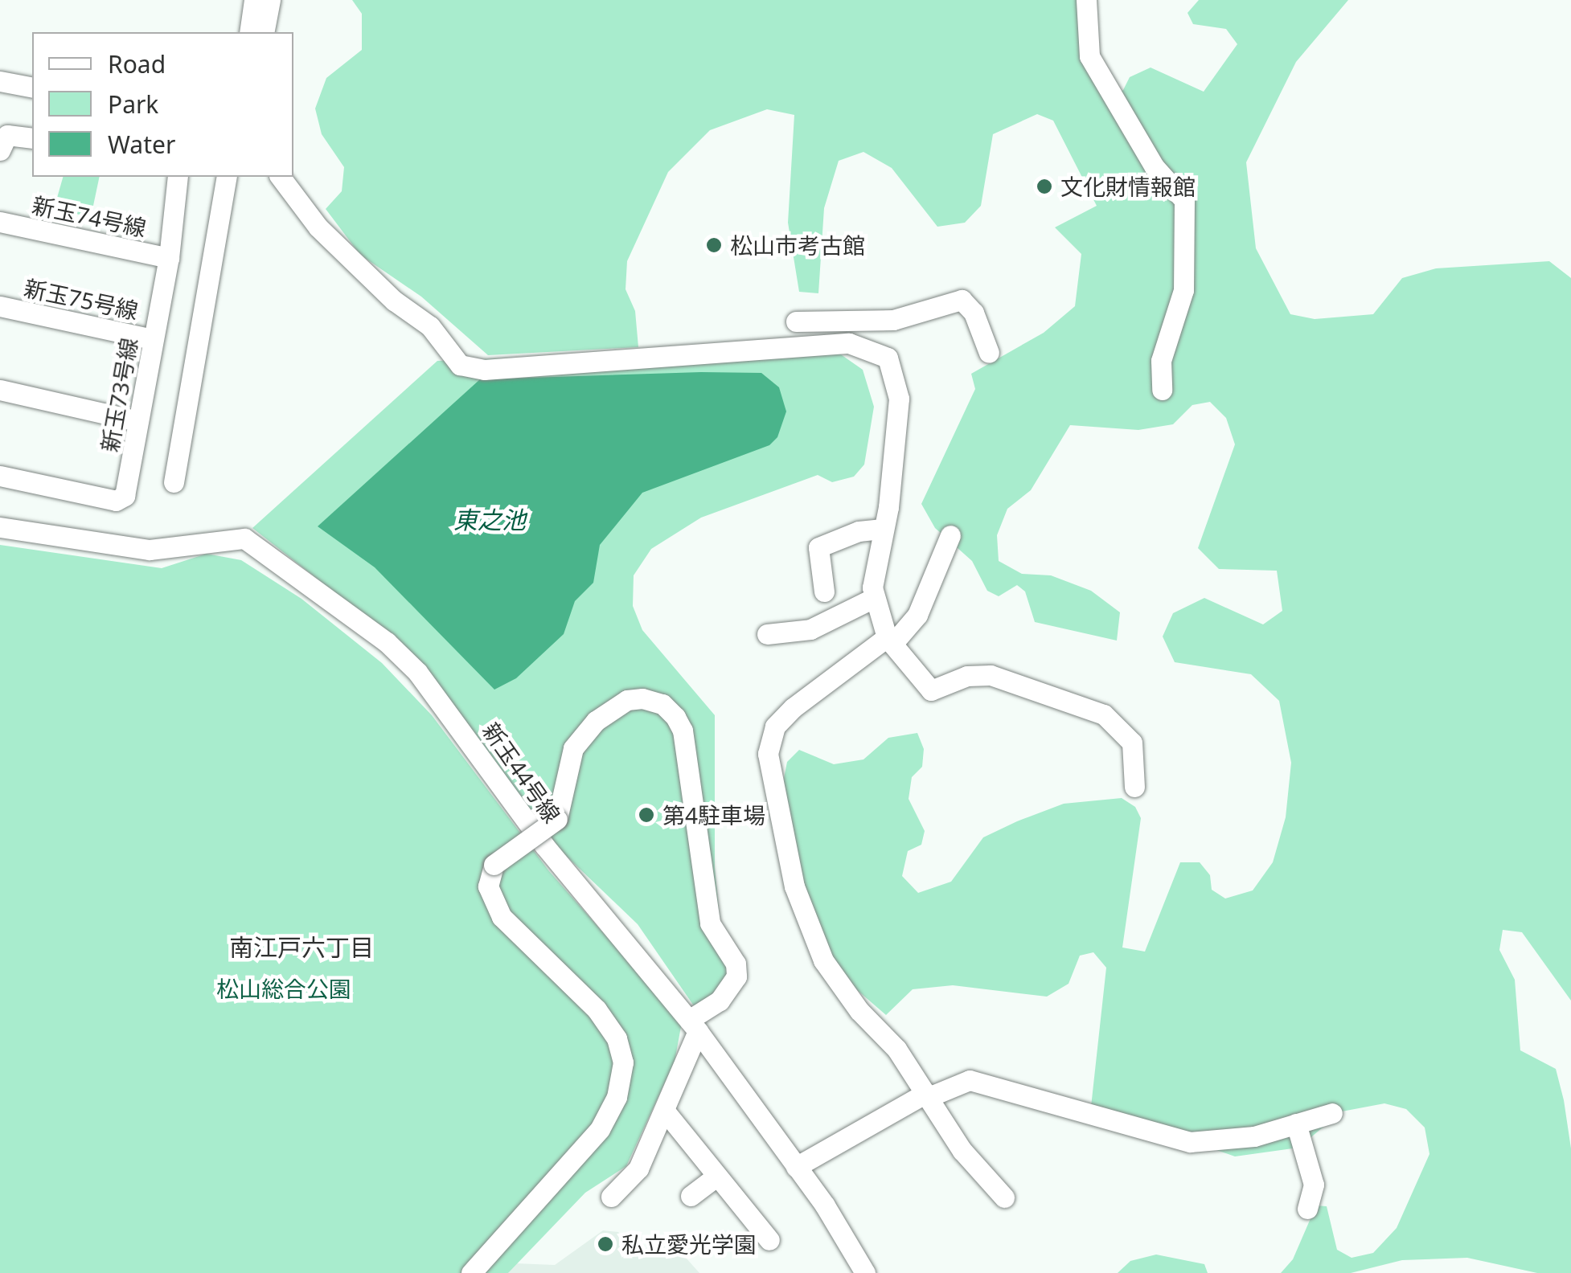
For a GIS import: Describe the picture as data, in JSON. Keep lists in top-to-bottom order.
{
  "streets": {
    "street": [
      "新玉74号線",
      "新玉75号線",
      "新玉73号線",
      "新玉44号線"
    ]
  },
  "crossings": [
    ["新玉74号線", "新玉73号線"],
    ["新玉75号線", "新玉73号線"]
  ],
  "districts": ["南江戸六丁目"],
  "water": ["東之池"],
  "parks": ["松山総合公園"],
  "places": [
    "文化財情報館",
    "松山市考古館",
    "第4駐車場",
    "私立愛光学園"
  ],
  "legend": ["Road", "Park", "Water"]
}
